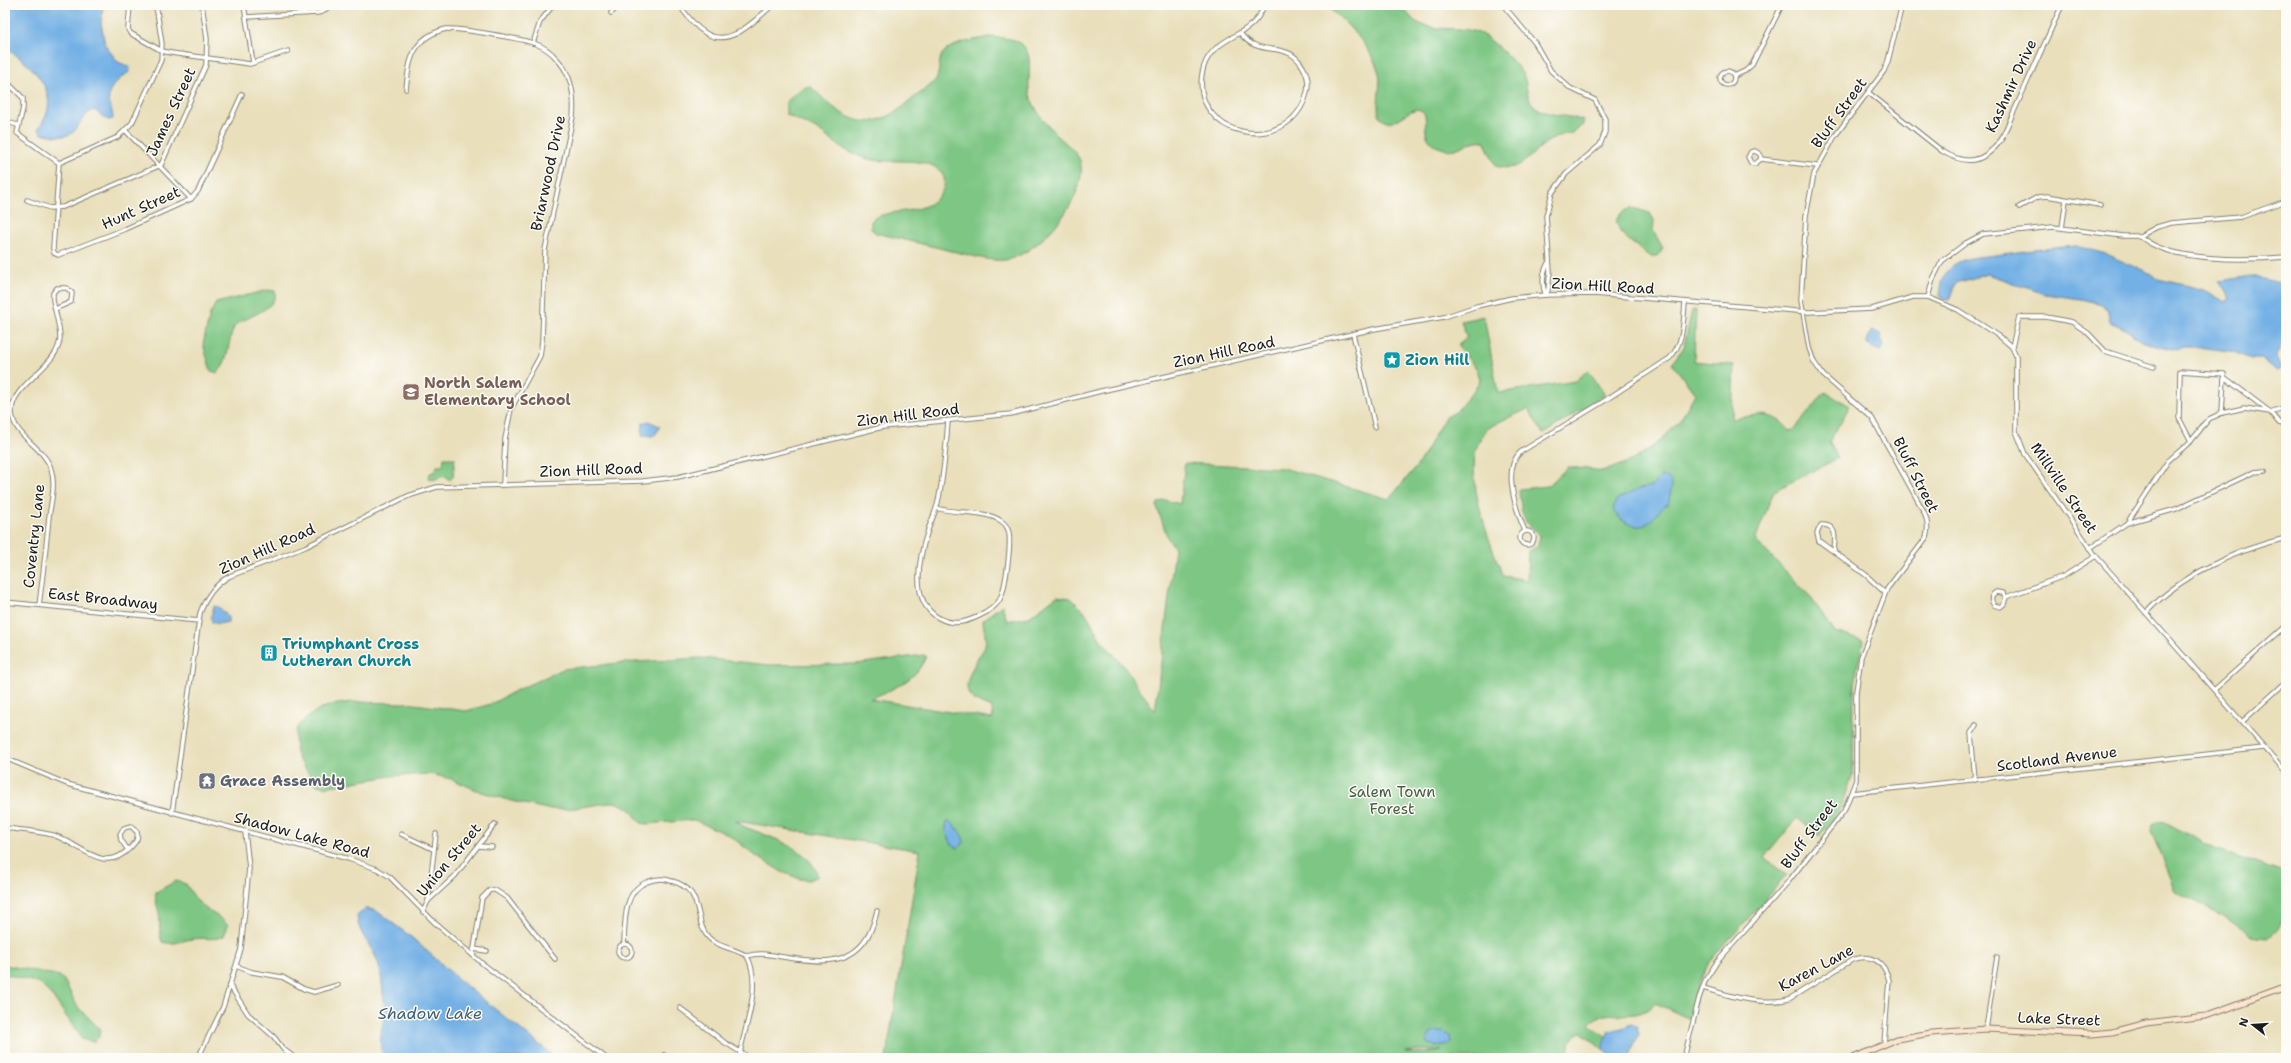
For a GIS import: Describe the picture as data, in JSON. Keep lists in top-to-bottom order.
{
  "streets": {
    "street": [
      "Kashmir Drive",
      "James Street",
      "Bluff Street",
      "Briarwood Drive",
      "Hunt Street",
      "Zion Hill Road",
      "Millville Street",
      "Coventry Lane",
      "East Broadway",
      "Scotland Avenue",
      "Shadow Lake Road",
      "Union Street",
      "Karen Lane",
      "Lake Street"
    ]
  },
  "crossings": [
    ["Kashmir Drive", "Bluff Street"],
    ["James Street", "Hunt Street"],
    ["Bluff Street", "Zion Hill Road"],
    ["Bluff Street", "Scotland Avenue"],
    ["Bluff Street", "Karen Lane"],
    ["Briarwood Drive", "Zion Hill Road"],
    ["Zion Hill Road", "East Broadway"],
    ["Zion Hill Road", "Shadow Lake Road"],
    ["Millville Street", "Scotland Avenue"],
    ["Coventry Lane", "East Broadway"],
    ["Shadow Lake Road", "Union Street"],
    ["Karen Lane", "Lake Street"]
  ],
  "water": ["Shadow Lake"],
  "parks": ["Salem Town Forest"],
  "places": {
    "place": ["Zion Hill"],
    "school or university": ["North Salem Elementary School"],
    "building": ["Triumphant Cross Lutheran Church"],
    "temple": ["Grace Assembly"]
  },
  "north": "left"
}
